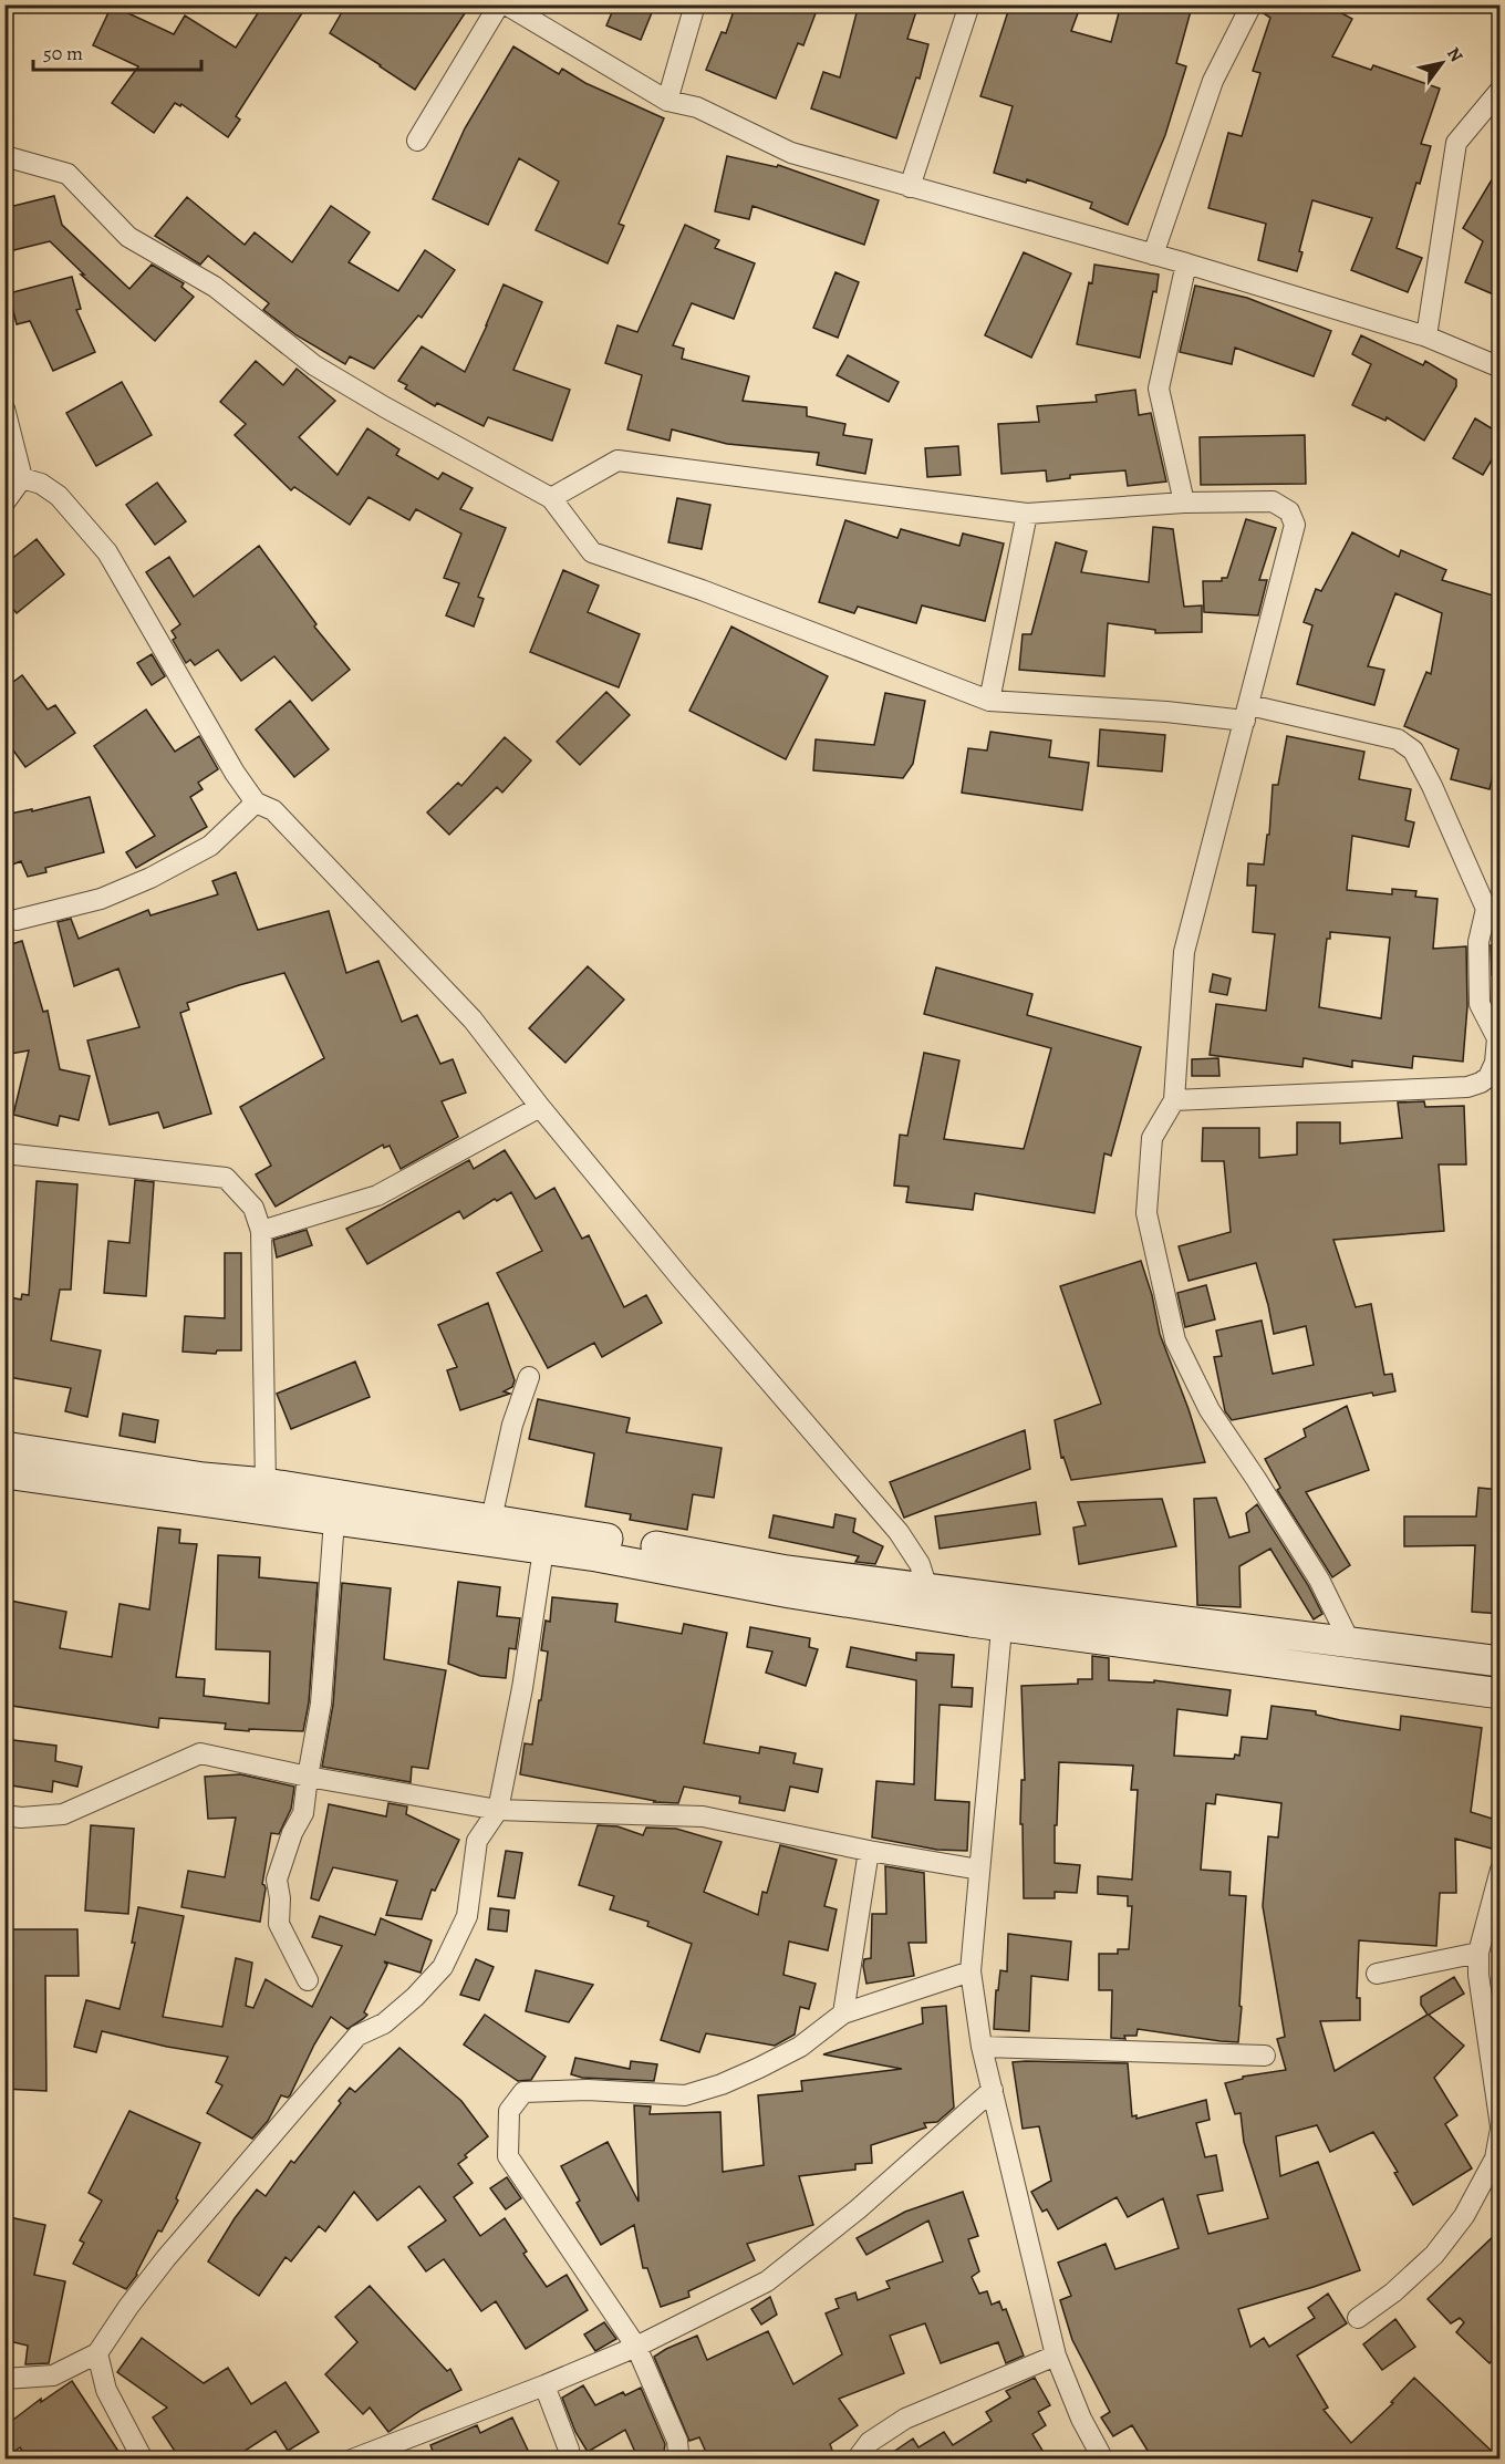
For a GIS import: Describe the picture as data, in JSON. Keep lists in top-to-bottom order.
{
  "scale_bar": "50 m",
  "north": "top right"
}
